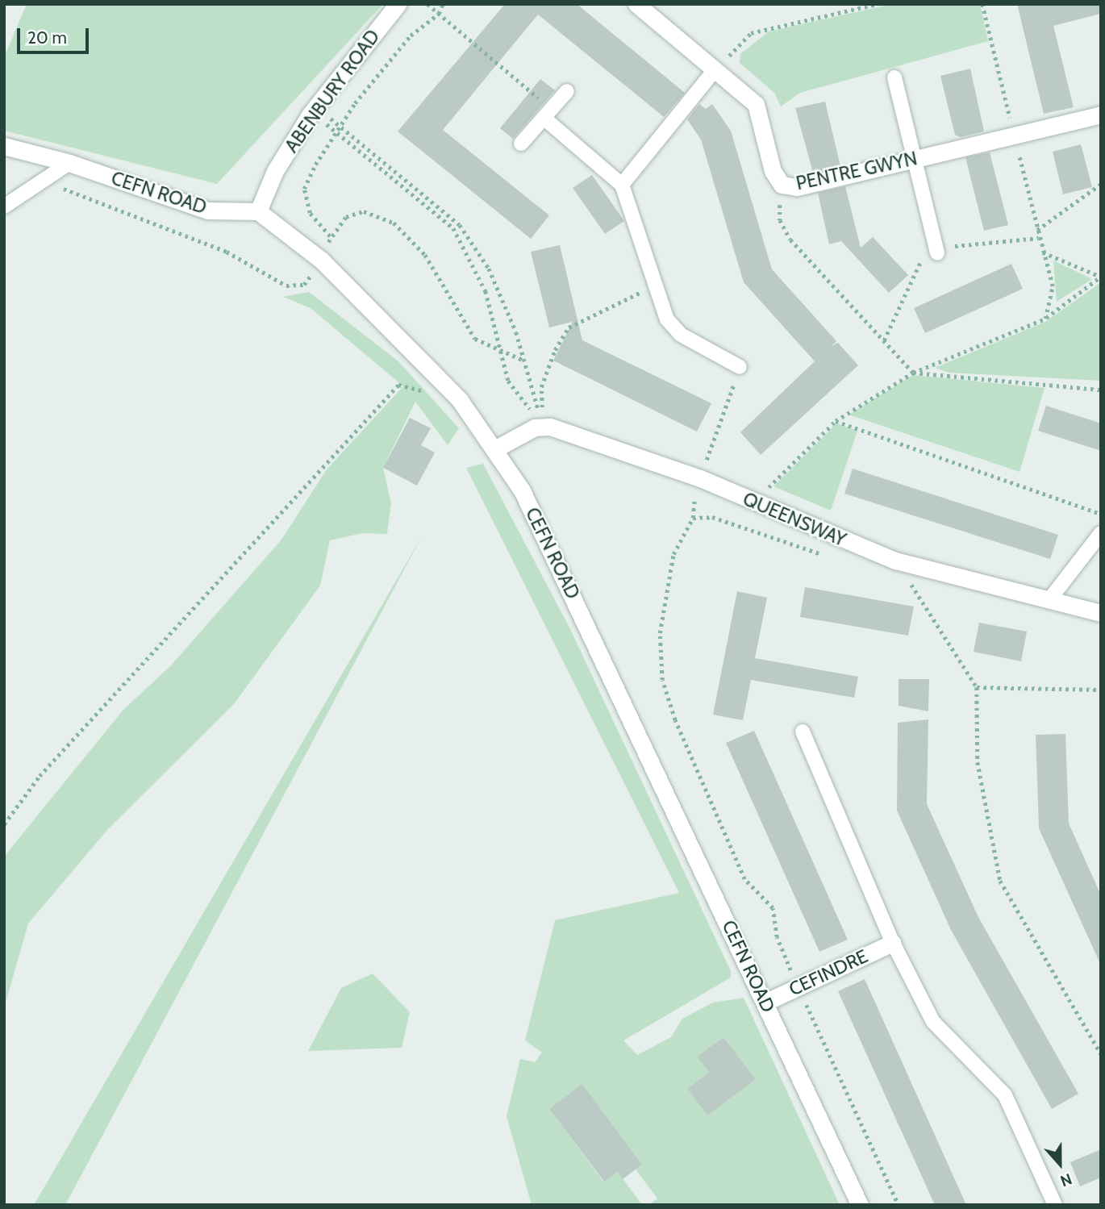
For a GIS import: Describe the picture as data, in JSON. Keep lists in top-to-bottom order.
{
  "streets": {
    "street": [
      "ABENBURY ROAD",
      "PENTRE GWYN",
      "CEFN ROAD",
      "QUEENSWAY",
      "CEFINDRE"
    ]
  },
  "crossings": [
    ["ABENBURY ROAD", "CEFN ROAD"],
    ["CEFN ROAD", "CEFINDRE"]
  ],
  "scale_bar": "20 m",
  "north": "bottom"
}
